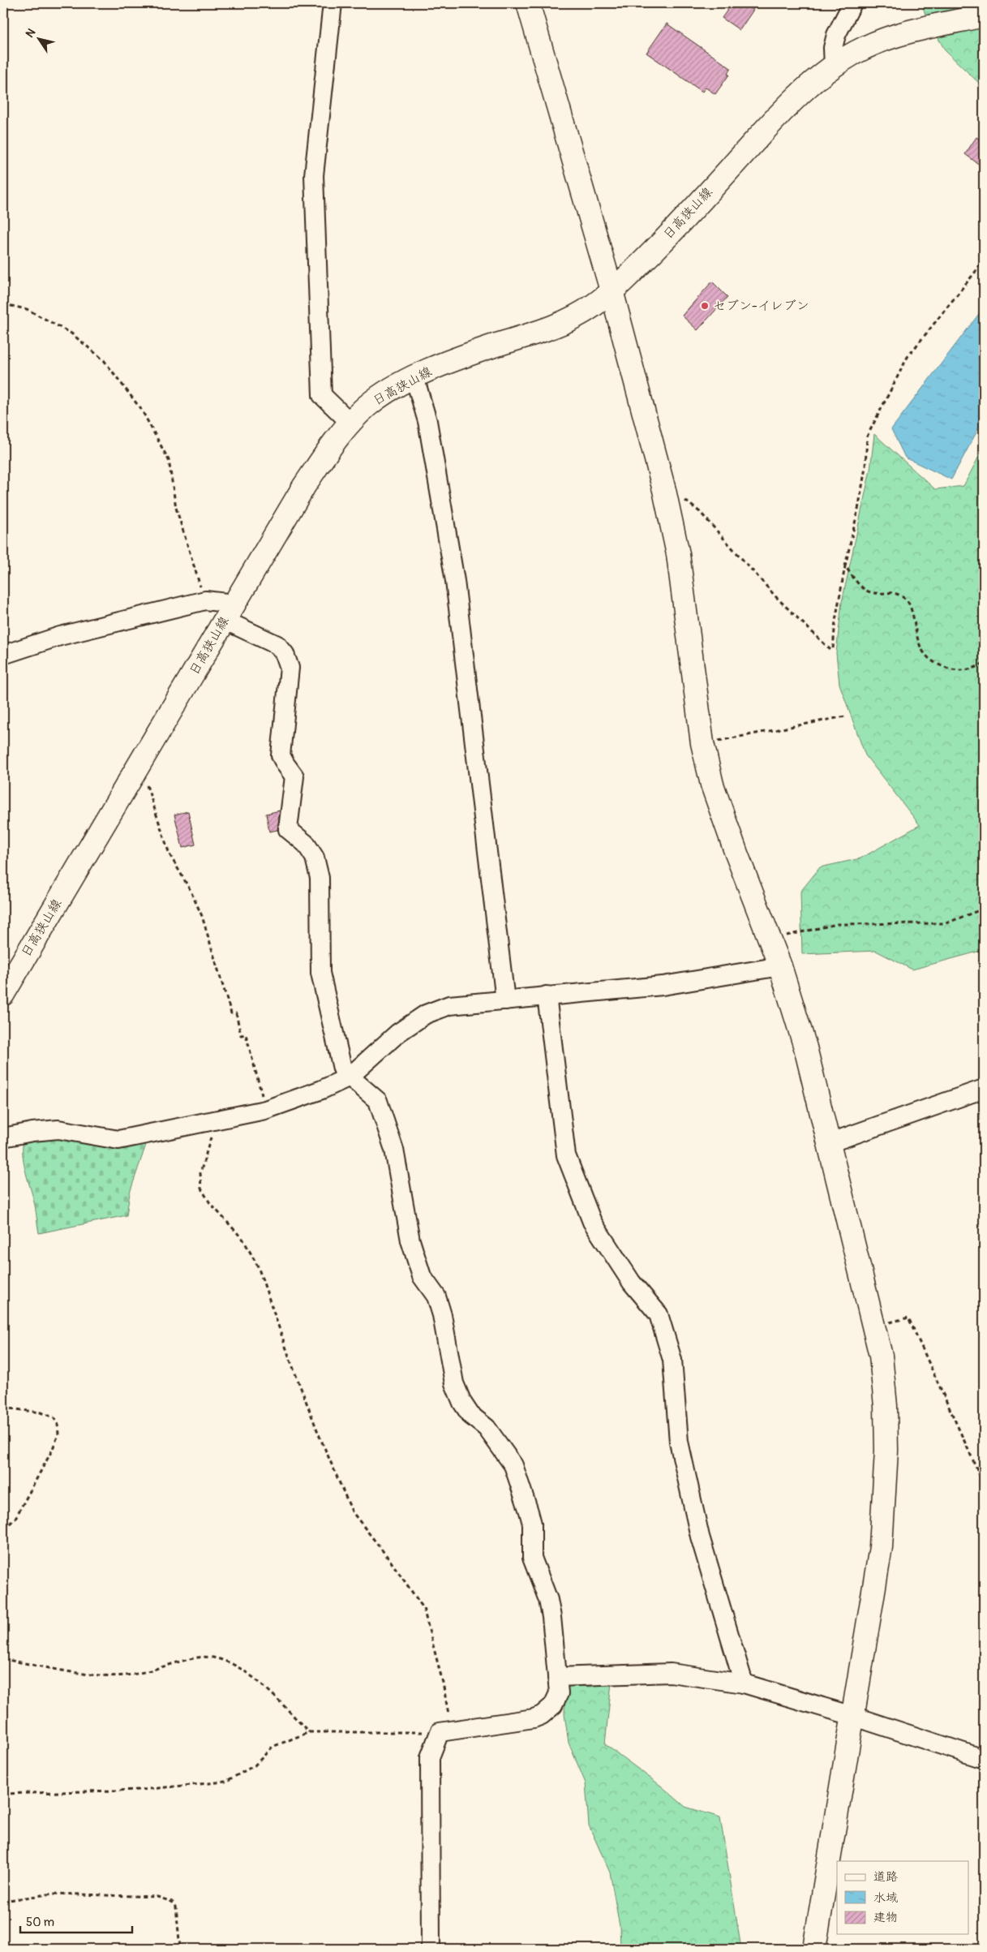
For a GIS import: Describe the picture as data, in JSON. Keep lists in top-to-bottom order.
{
  "streets": {
    "street": ["日高狭山線"]
  },
  "places": ["セブン-イレブン"],
  "legend": ["道路", "水域", "建物"],
  "scale_bar": "50 m",
  "north": "top left"
}
